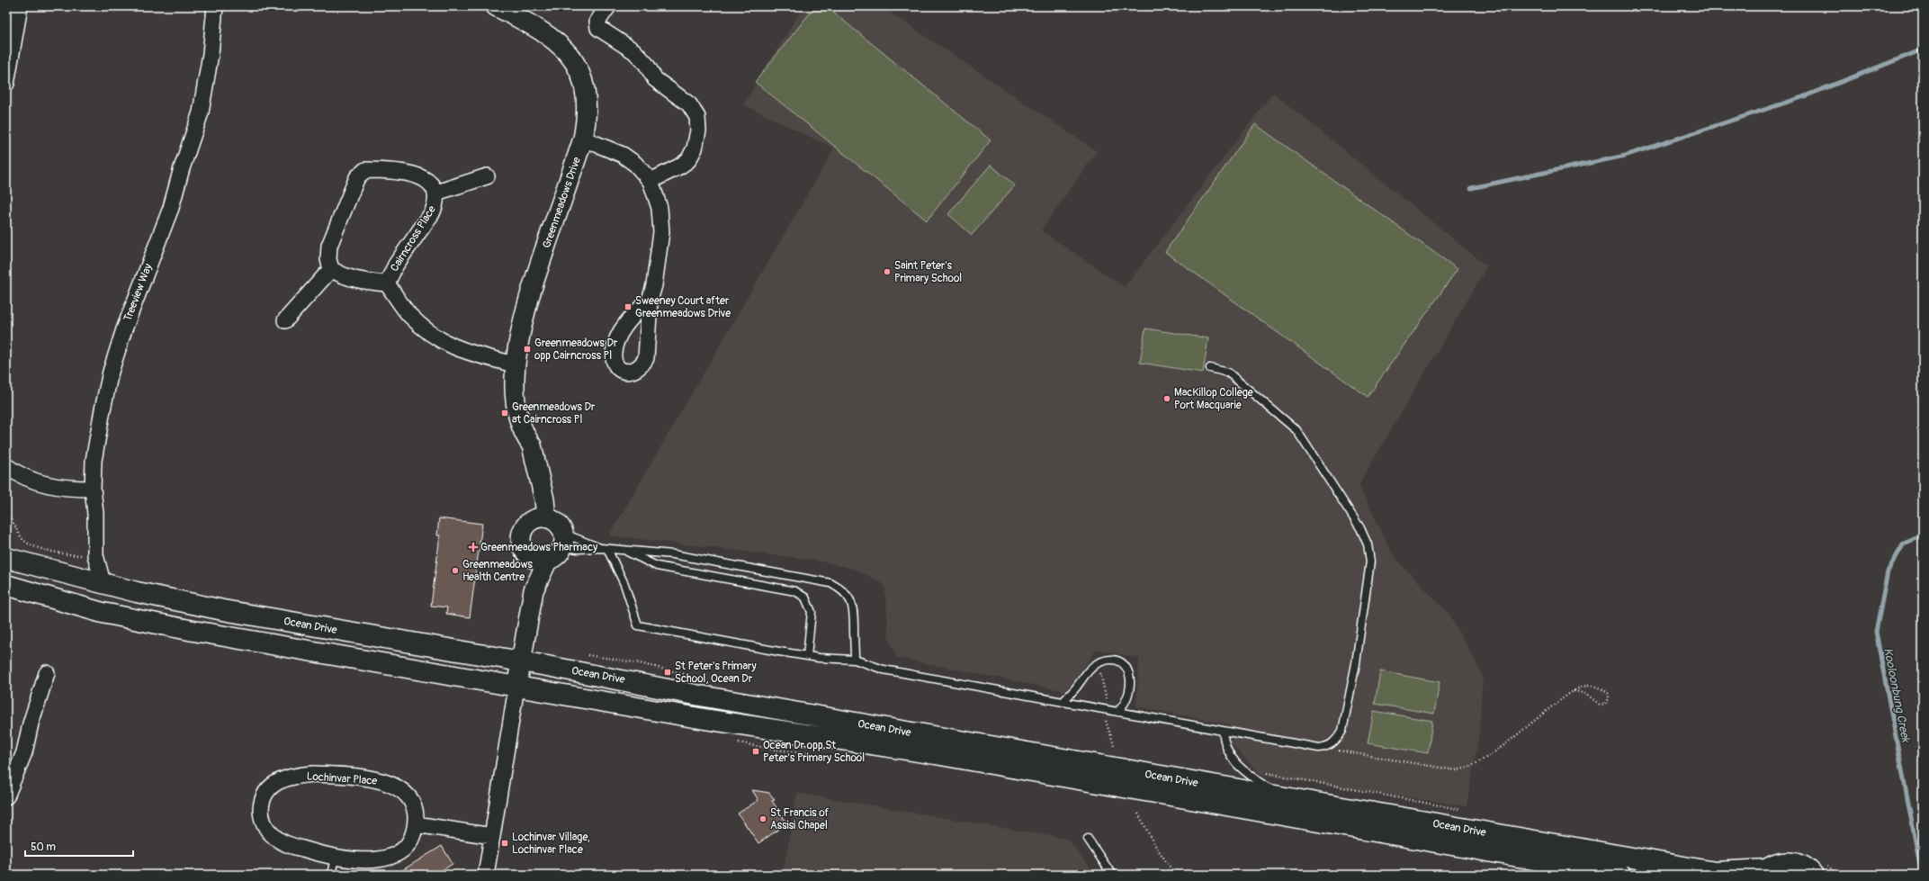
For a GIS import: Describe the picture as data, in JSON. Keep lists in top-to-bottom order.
{
  "streets": {
    "main road": ["Ocean Drive"],
    "street": [
      "Greenmeadows Drive",
      "Cairncross Place",
      "Treeview Way",
      "Lochinvar Place"
    ]
  },
  "crossings": [
    ["Greenmeadows Drive", "Cairncross Place"],
    ["Treeview Way", "Ocean Drive"]
  ],
  "water": ["Kooloonbung Creek"],
  "places": {
    "other": [
      "Saint Peter's Primary School",
      "MacKillop College Port Macquarie",
      "Greenmeadows Health Centre",
      "St Francis of Assisi Chapel"
    ],
    "transit": [
      "Sweeney Court after Greenmeadows Drive",
      "Greenmeadows Dr opp Cairncross Pl",
      "Greenmeadows Dr at Cairncross Pl",
      "St Peter's Primary School, Ocean Dr",
      "Ocean Dr opp St Peter's Primary School",
      "Lochinvar Village, Lochinvar Place"
    ],
    "health": ["Greenmeadows Pharmacy"]
  },
  "scale_bar": "50 m"
}
